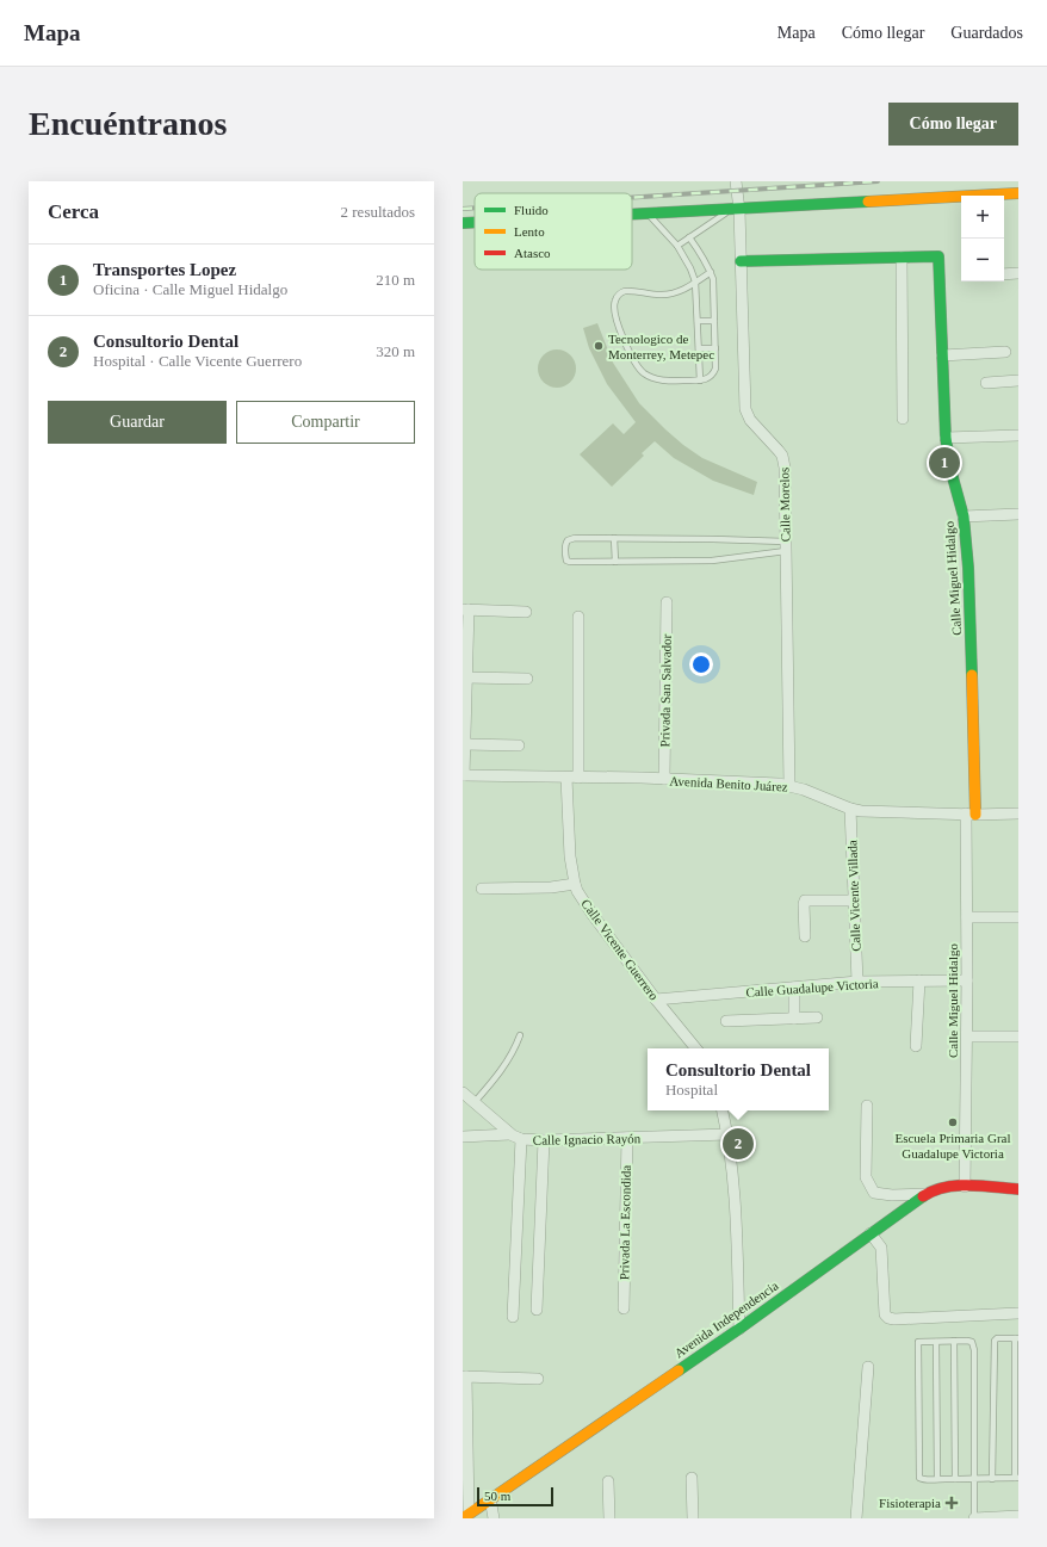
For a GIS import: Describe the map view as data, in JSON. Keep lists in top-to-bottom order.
{
  "streets": {
    "street": [
      "Calle Morelos",
      "Calle Miguel Hidalgo",
      "Privada San Salvador",
      "Avenida Benito Juárez",
      "Calle Vicente Villada",
      "Calle Vicente Guerrero",
      "Calle Guadalupe Victoria",
      "Calle Ignacio Rayón",
      "Privada La Escondida",
      "Avenida Independencia"
    ]
  },
  "crossings": [
    ["Calle Morelos", "Avenida Benito Juárez"],
    ["Calle Miguel Hidalgo", "Avenida Benito Juárez"],
    ["Calle Miguel Hidalgo", "Calle Guadalupe Victoria"],
    ["Calle Miguel Hidalgo", "Avenida Independencia"],
    ["Privada San Salvador", "Avenida Benito Juárez"],
    ["Avenida Benito Juárez", "Calle Vicente Villada"],
    ["Avenida Benito Juárez", "Calle Vicente Guerrero"],
    ["Calle Vicente Villada", "Calle Guadalupe Victoria"],
    ["Calle Vicente Guerrero", "Calle Guadalupe Victoria"],
    ["Calle Ignacio Rayón", "Privada La Escondida"]
  ],
  "places": {
    "other": ["Tecnologico de Monterrey, Metepec", "Escuela Primaria Gral Guadalupe Victoria"],
    "health": ["Fisioterapia"]
  },
  "legend": ["Fluido", "Lento", "Atasco"],
  "scale_bar": "50 m",
  "page": {
    "header": "Mapa",
    "nav": ["Mapa", "Cómo llegar", "Guardados"],
    "buttons": [
      "Cómo llegar",
      ["Guardar", "Compartir"]
    ],
    "title": "Encuéntranos",
    "heading": ["Cerca", "2 resultados"],
    "map_buttons": ["+", "−"],
    "list": [
      {
        "mark": "1",
        "name": "Transportes Lopez",
        "note": "Oficina · Calle Miguel Hidalgo",
        "value": "210 m"
      },
      {
        "mark": "2",
        "name": "Consultorio Dental",
        "note": "Hospital · Calle Vicente Guerrero",
        "value": "320 m"
      }
    ],
    "pins": ["1", "2"],
    "popup": ["Consultorio Dental", "Hospital"],
    "scale": "50 m"
  }
}
